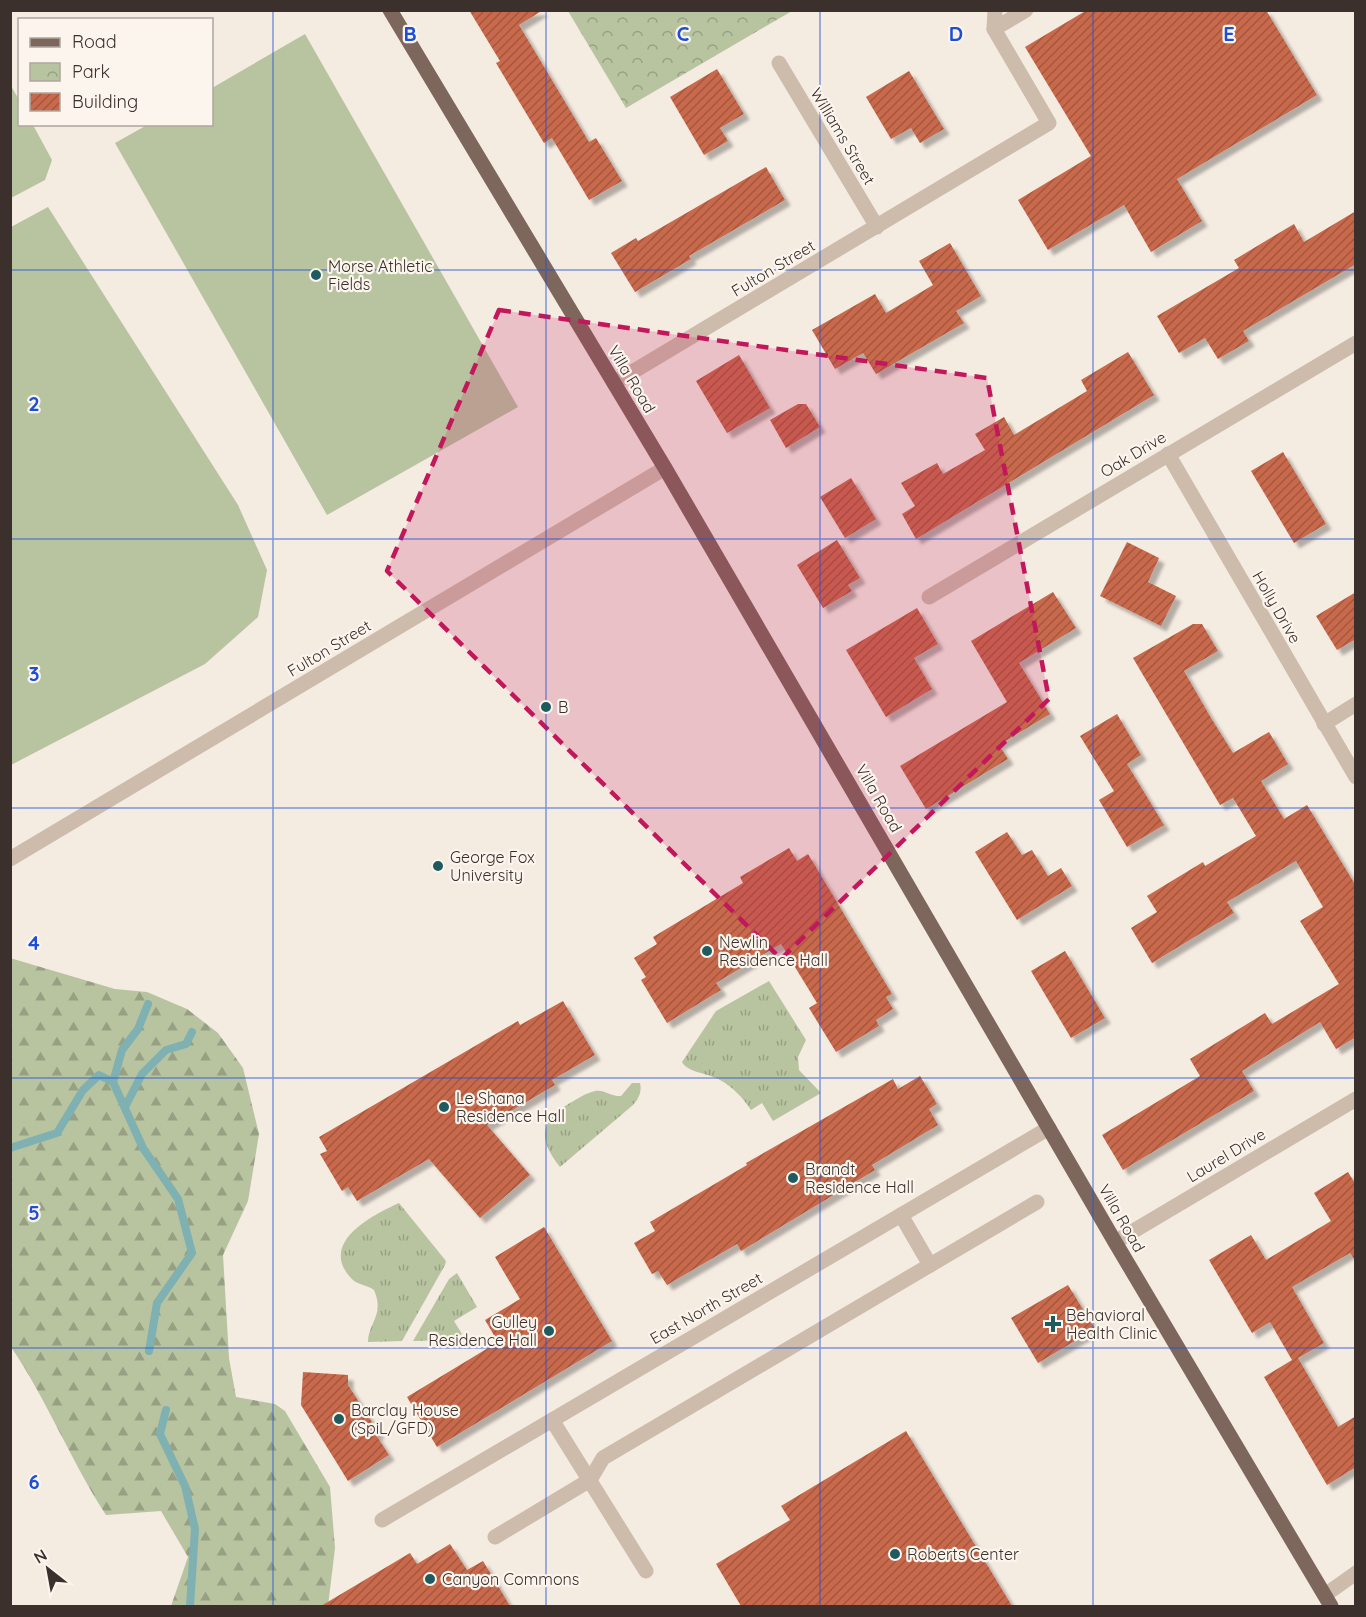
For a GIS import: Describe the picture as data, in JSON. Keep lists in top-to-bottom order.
{
  "streets": {
    "main road": ["Villa Road"],
    "street": [
      "Williams Street",
      "Fulton Street",
      "Oak Drive",
      "Holly Drive",
      "Laurel Drive",
      "East North Street"
    ]
  },
  "crossings": [
    ["Williams Street", "Fulton Street"],
    ["Fulton Street", "Villa Road"],
    ["Villa Road", "Laurel Drive"],
    ["Villa Road", "East North Street"],
    ["Oak Drive", "Holly Drive"]
  ],
  "places": {
    "other": [
      "Morse Athletic Fields",
      "B",
      "George Fox University",
      "Newlin Residence Hall",
      "Le Shana Residence Hall",
      "Brandt Residence Hall",
      "Gulley Residence Hall",
      "Barclay House (SpiL/GFD)",
      "Roberts Center",
      "Canyon Commons"
    ],
    "health": ["Behavioral Health Clinic"]
  },
  "legend": ["Road", "Park", "Building"],
  "north": "top left",
  "grid": {
    "columns": [
      "B",
      "C",
      "D",
      "E"
    ],
    "rows": [
      "2",
      "3",
      "4",
      "5",
      "6"
    ]
  }
}
